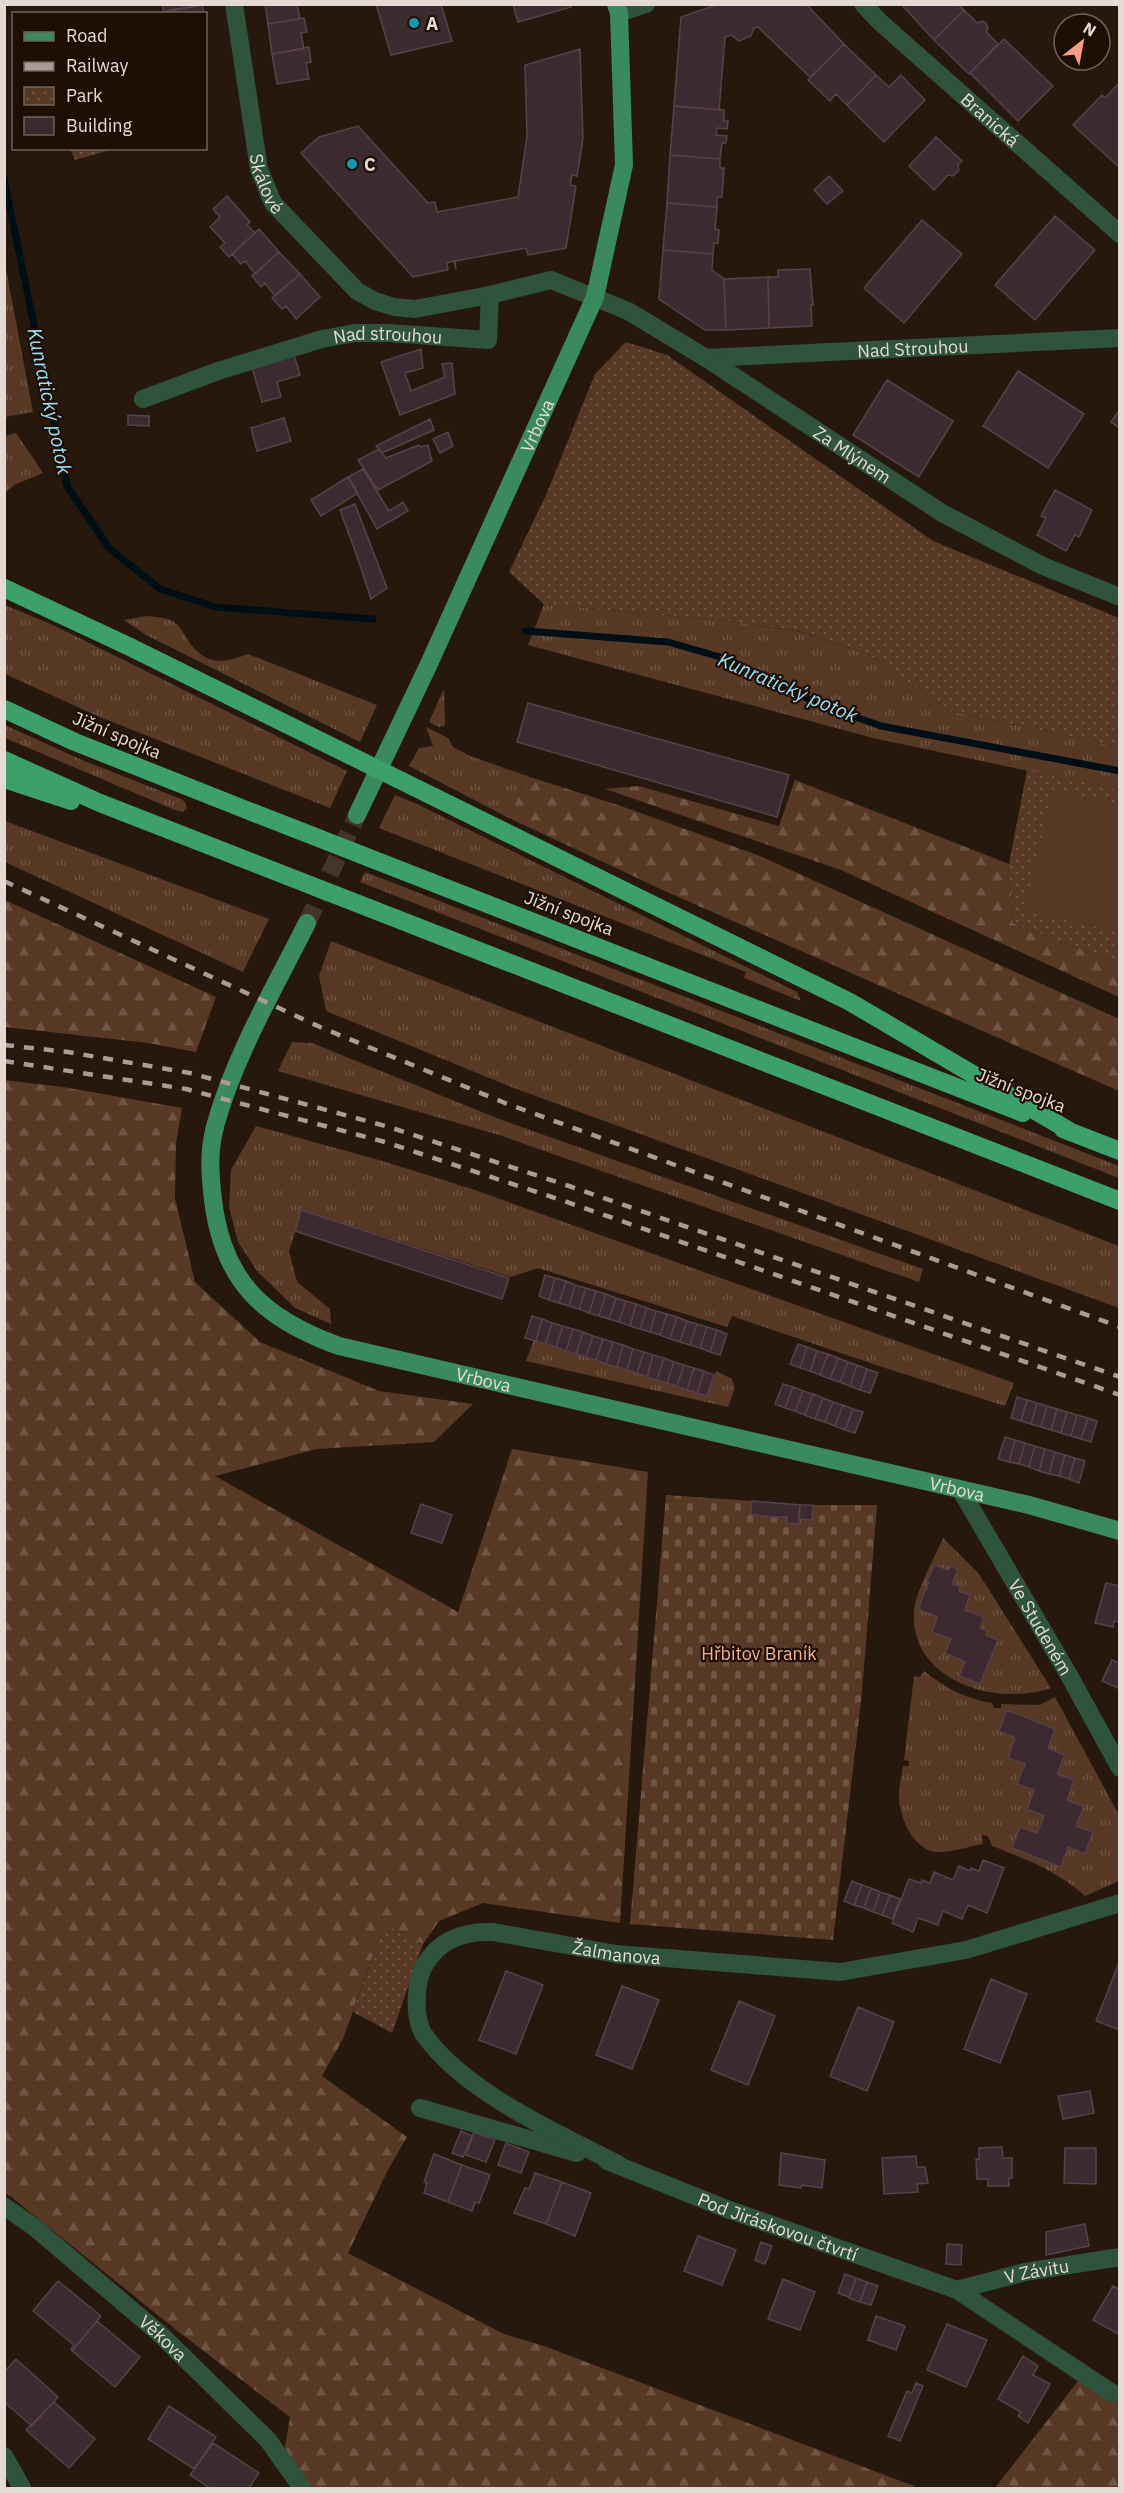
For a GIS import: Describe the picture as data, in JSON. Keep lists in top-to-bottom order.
{
  "streets": {
    "highway": ["Jižní spojka"],
    "main road": ["Vrbova"],
    "street": [
      "Branická",
      "Skálové",
      "Nad strouhou",
      "Nad Strouhou",
      "Za Mlýnem",
      "Ve Studeném",
      "Žalmanova",
      "Pod Jiráskovou čtvrtí",
      "V Závitu",
      "Věkova"
    ]
  },
  "crossings": [
    ["Skálové", "Nad strouhou"],
    ["Nad Strouhou", "Za Mlýnem"],
    ["Vrbova", "Za Mlýnem"],
    ["Vrbova", "Ve Studeném"],
    ["Žalmanova", "Pod Jiráskovou čtvrtí"],
    ["Pod Jiráskovou čtvrtí", "V Závitu"]
  ],
  "water": ["Kunratický potok"],
  "parks": ["Hřbitov Braník"],
  "places": ["A", "C"],
  "legend": [
    "Road",
    "Railway",
    "Park",
    "Building"
  ],
  "north": "top right"
}
